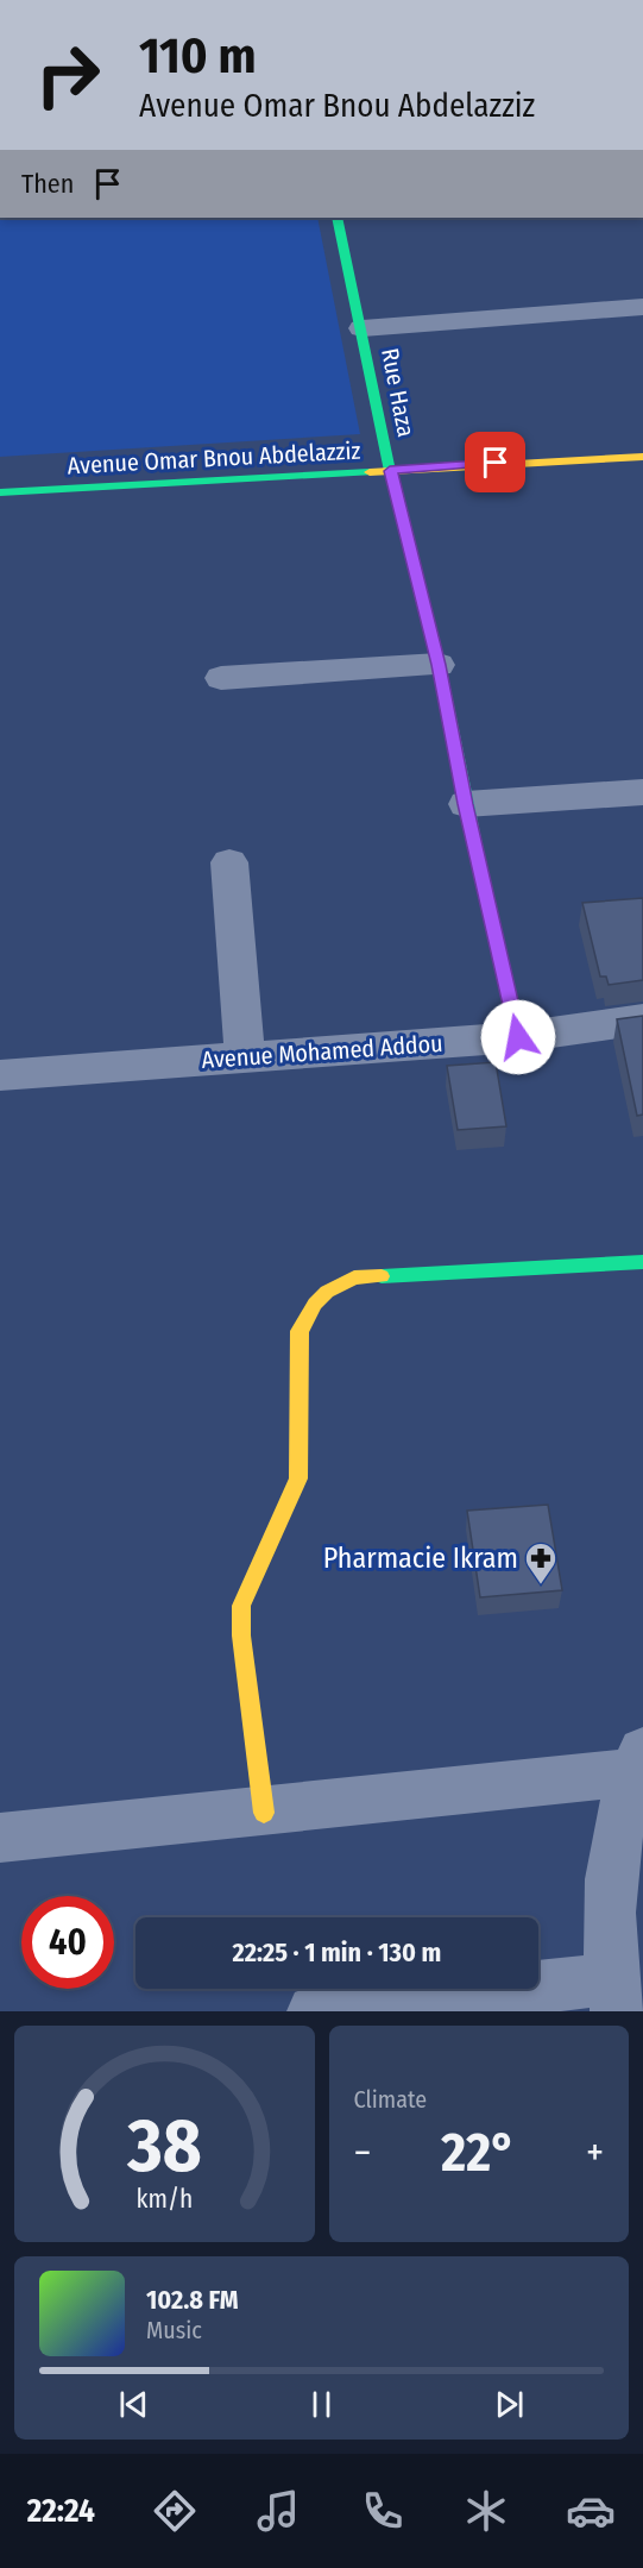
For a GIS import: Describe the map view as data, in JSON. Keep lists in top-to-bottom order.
{
  "streets": {
    "street": ["Rue Haza", "Avenue Omar Bnou Abdelazziz", "Avenue Mohamed Addou"]
  },
  "crossings": [
    ["Rue Haza", "Avenue Omar Bnou Abdelazziz"],
    ["Rue Haza", "Avenue Mohamed Addou"]
  ],
  "places": {
    "pharmacy": ["Pharmacie Ikram"]
  },
  "page": {
    "turn": ["110 m", "Avenue Omar Bnou Abdelazziz"],
    "then": "Then",
    "limit": "40",
    "trip": "22:25 · 1 min · 130 m",
    "tile": "Climate",
    "heat": ["−", "22°", "+"],
    "song": ["102.8 FM", "Music"],
    "tabs": "22:24",
    "gauge": ["38", "km/h"]
  }
}
